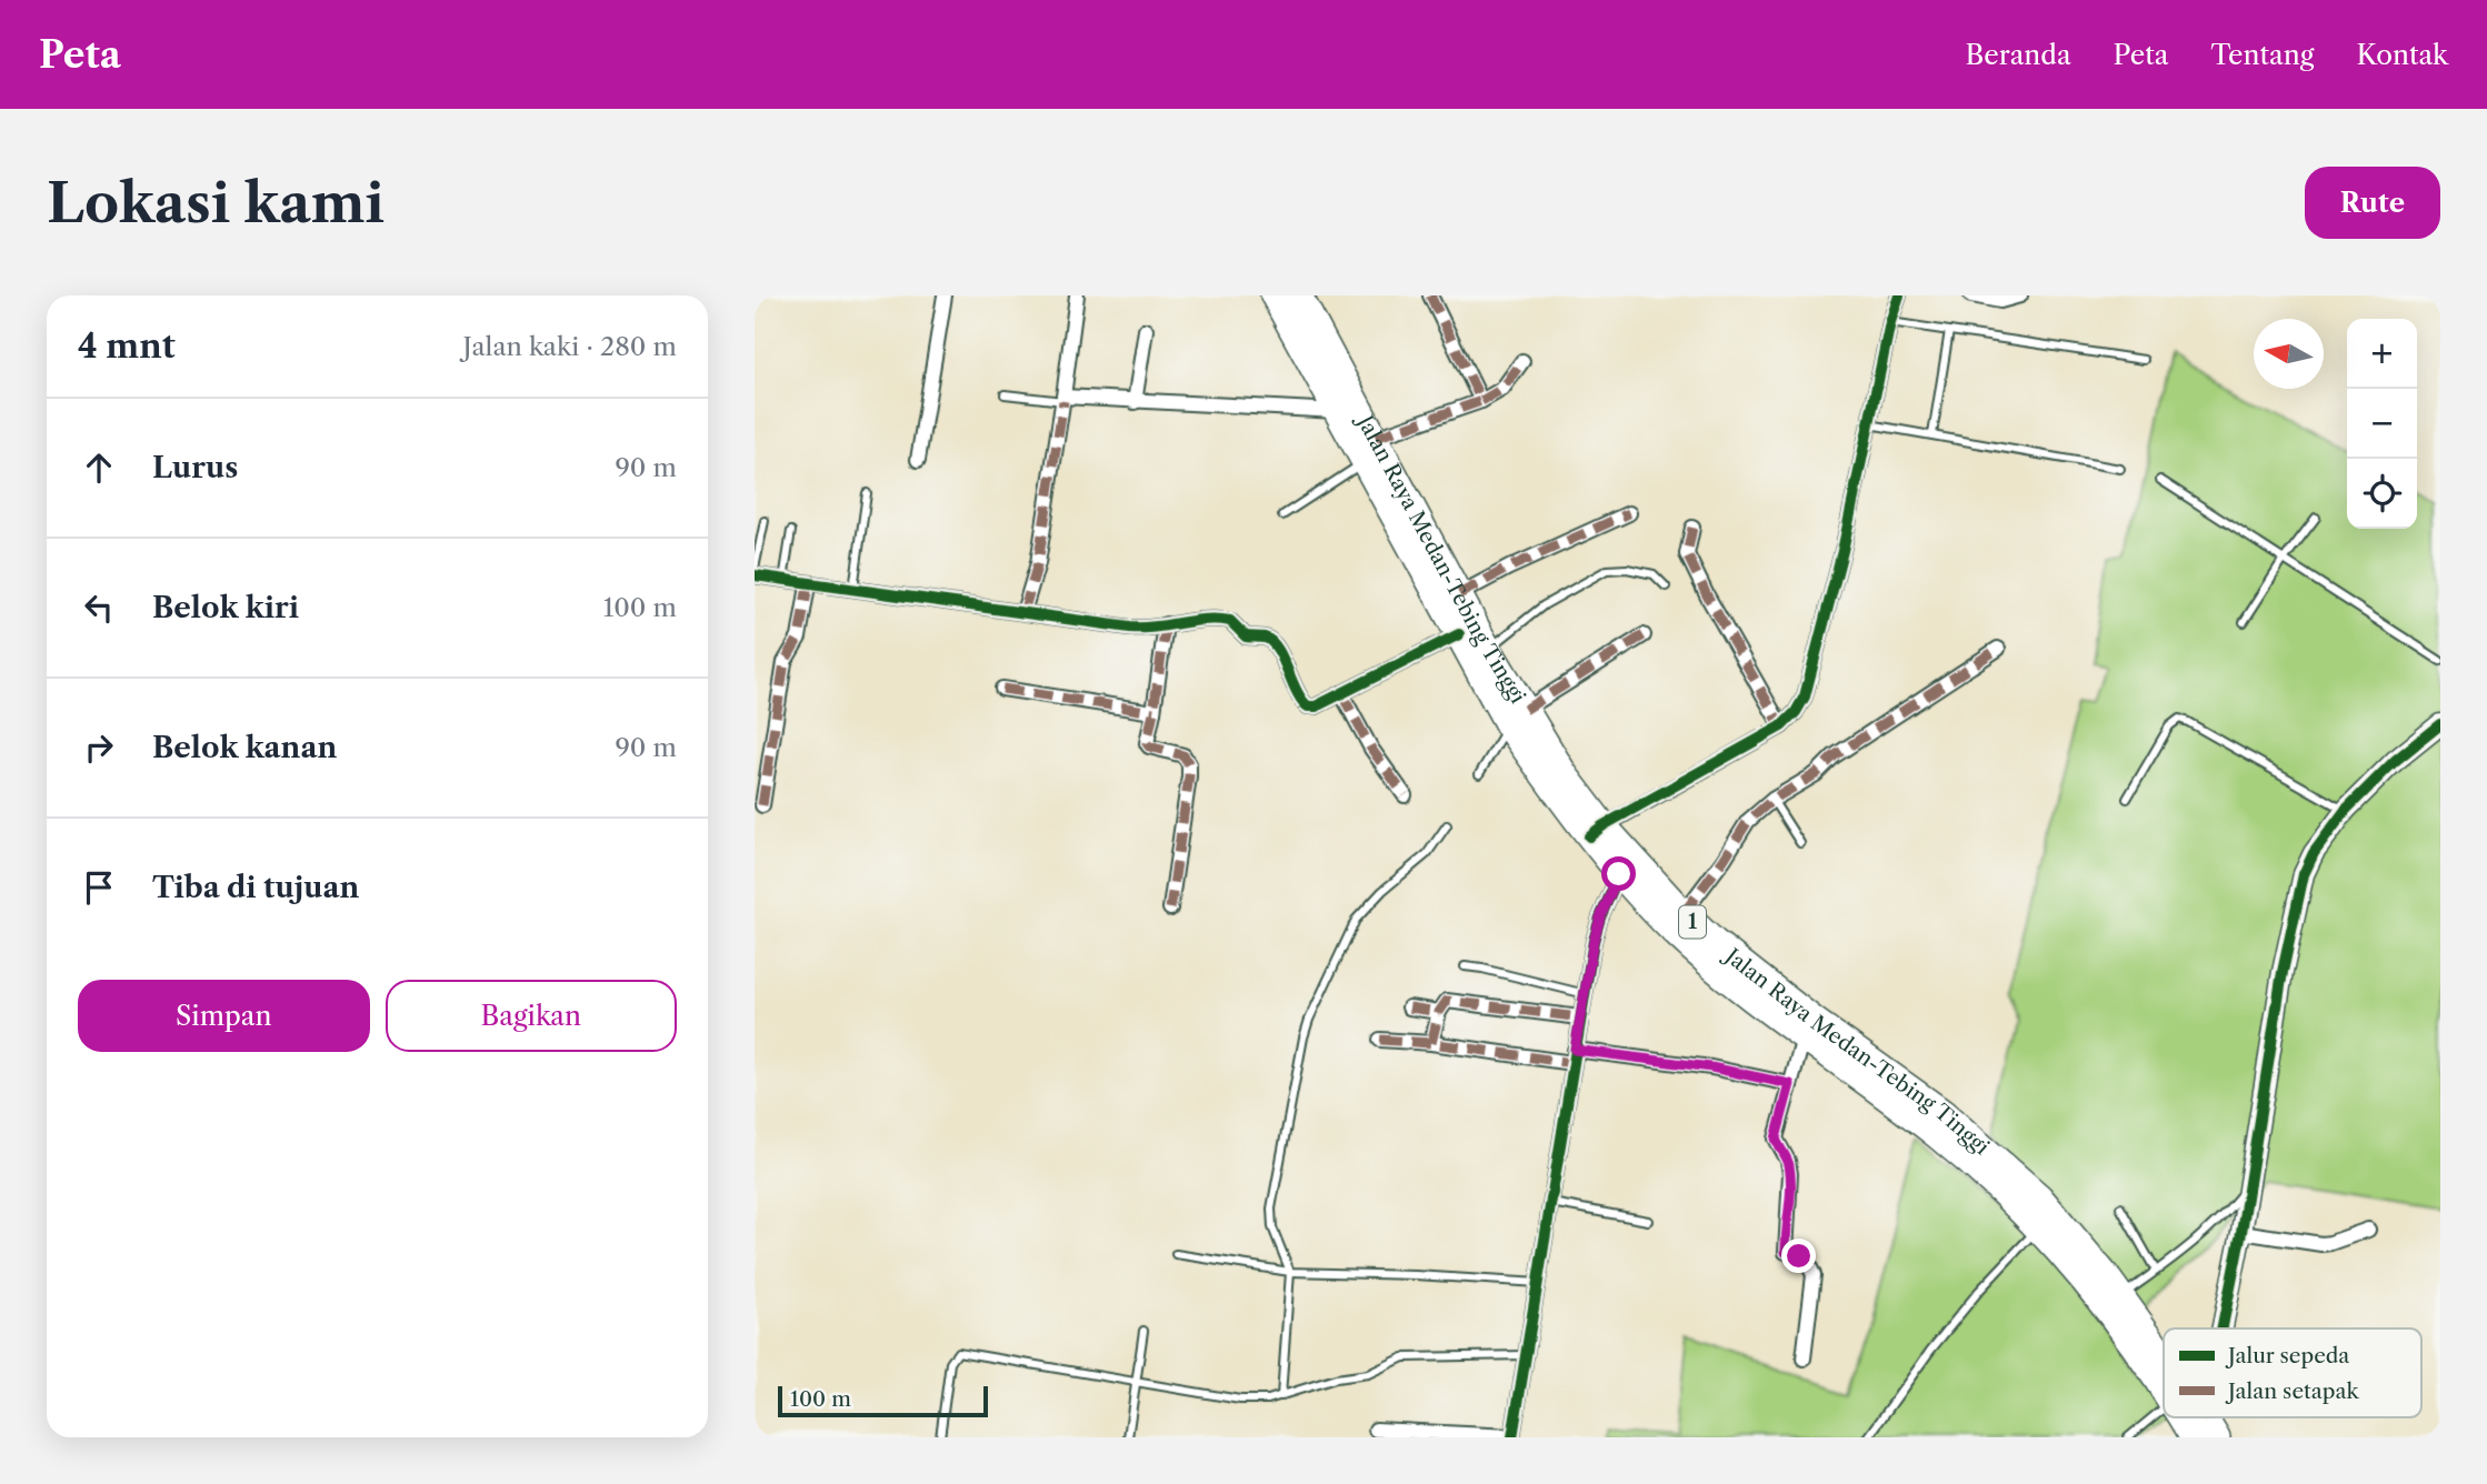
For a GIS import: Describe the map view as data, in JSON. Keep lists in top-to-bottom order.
{
  "streets": {
    "highway": ["Jalan Raya Medan-Tebing Tinggi", "1"]
  },
  "legend": ["Jalur sepeda", "Jalan setapak"],
  "scale_bar": "100 m",
  "north": "left",
  "page": {
    "header": "Peta",
    "nav": [
      "Beranda",
      "Peta",
      "Tentang",
      "Kontak"
    ],
    "buttons": [
      "Rute",
      ["Simpan", "Bagikan"]
    ],
    "title": "Lokasi kami",
    "heading": ["4 mnt", "Jalan kaki · 280 m"],
    "map_buttons": ["+", "−"],
    "list": [
      ["Lurus", "90 m"],
      ["Belok kiri", "100 m"],
      ["Belok kanan", "90 m"],
      "Tiba di tujuan"
    ],
    "scale": "100 m"
  }
}
